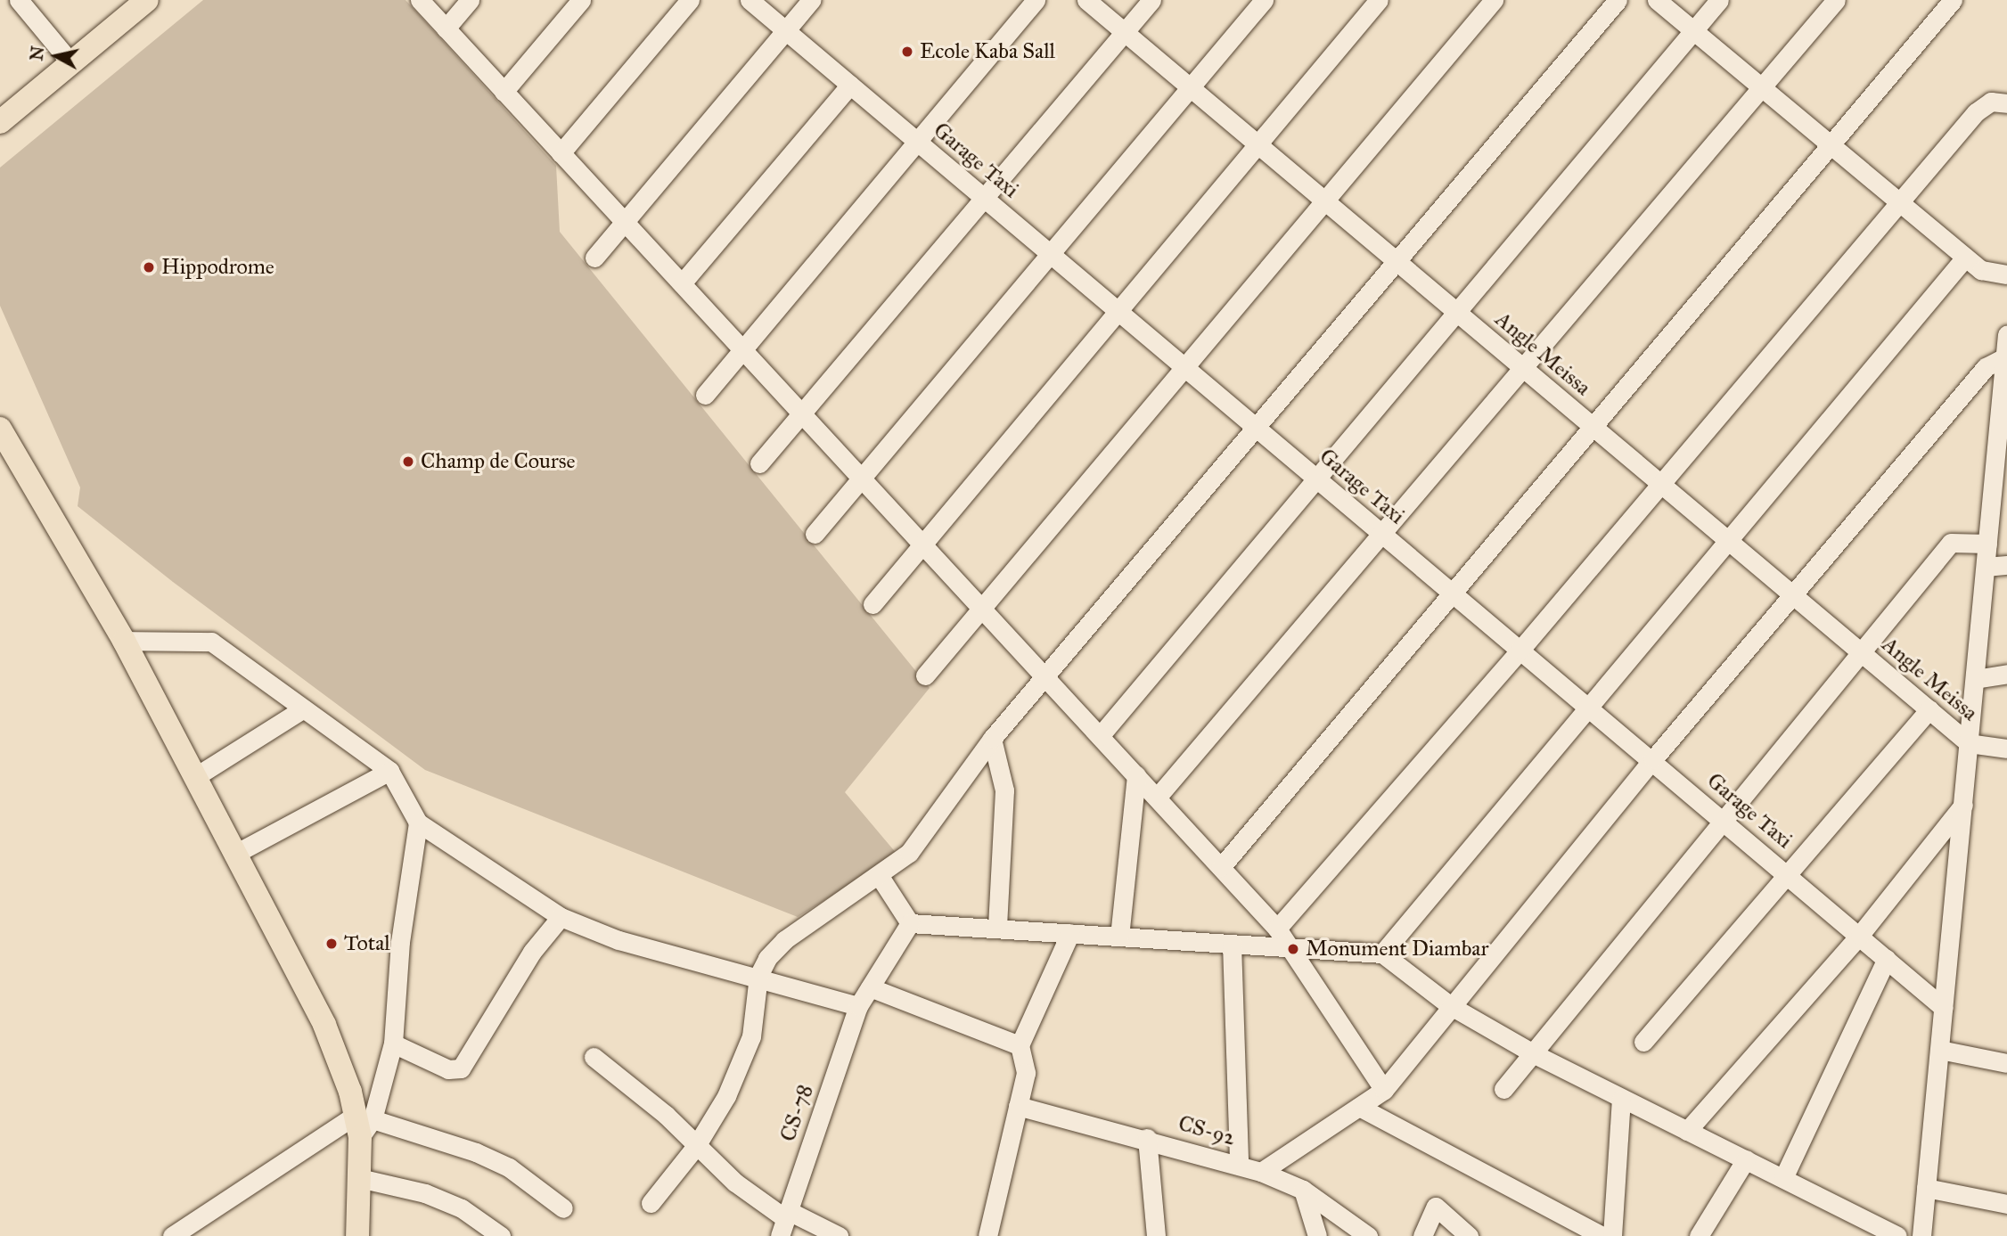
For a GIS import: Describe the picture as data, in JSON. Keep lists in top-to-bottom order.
{
  "streets": {
    "street": [
      "Garage Taxi",
      "Angle Meissa",
      "CS-78",
      "CS-92"
    ]
  },
  "places": [
    "Ecole Kaba Sall",
    "Hippodrome",
    "Champ de Course",
    "Total",
    "Monument Diambar"
  ],
  "north": "left"
}
